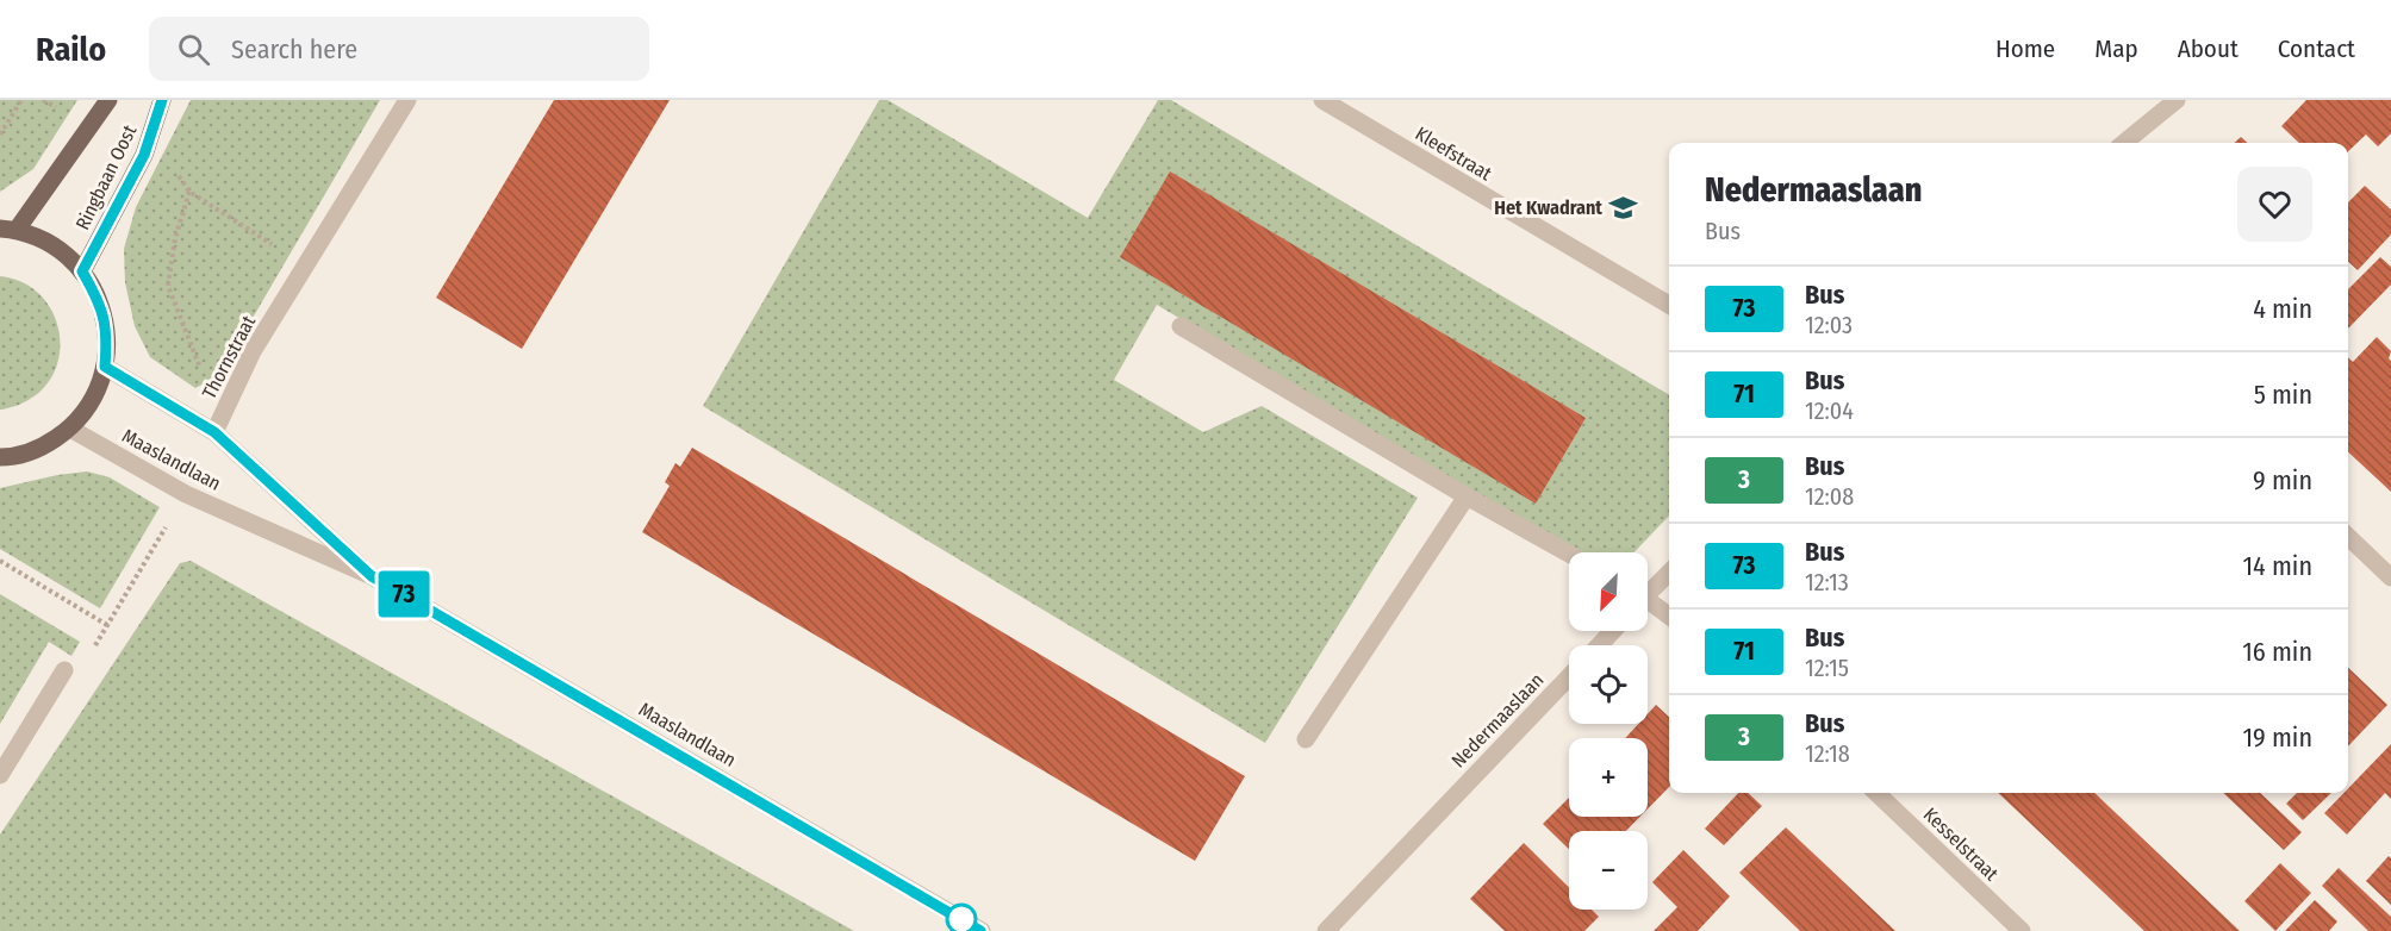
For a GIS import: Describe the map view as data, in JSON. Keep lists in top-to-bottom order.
{
  "streets": {
    "main road": ["Ringbaan Oost"],
    "street": [
      "Kleefstraat",
      "Thornstraat",
      "Maaslandlaan",
      "Nedermaaslaan",
      "Kesselstraat"
    ]
  },
  "crossings": [
    ["Thornstraat", "Maaslandlaan"]
  ],
  "places": {
    "school or university": ["Het Kwadrant"]
  },
  "lines": ["bus line 73"],
  "north": "bottom left",
  "page": {
    "header": "Railo",
    "search": "Search here",
    "nav": [
      "Home",
      "Map",
      "About",
      "Contact"
    ],
    "on_map": "73",
    "heading": ["Nedermaaslaan", "Bus"],
    "list": [
      {
        "mark": "73",
        "name": "Bus",
        "note": "12:03",
        "value": "4 min"
      },
      {
        "mark": "71",
        "name": "Bus",
        "note": "12:04",
        "value": "5 min"
      },
      {
        "mark": "3",
        "name": "Bus",
        "note": "12:08",
        "value": "9 min"
      },
      {
        "mark": "73",
        "name": "Bus",
        "note": "12:13",
        "value": "14 min"
      },
      {
        "mark": "71",
        "name": "Bus",
        "note": "12:15",
        "value": "16 min"
      },
      {
        "mark": "3",
        "name": "Bus",
        "note": "12:18",
        "value": "19 min"
      }
    ],
    "map_buttons": ["+", "−"]
  }
}
